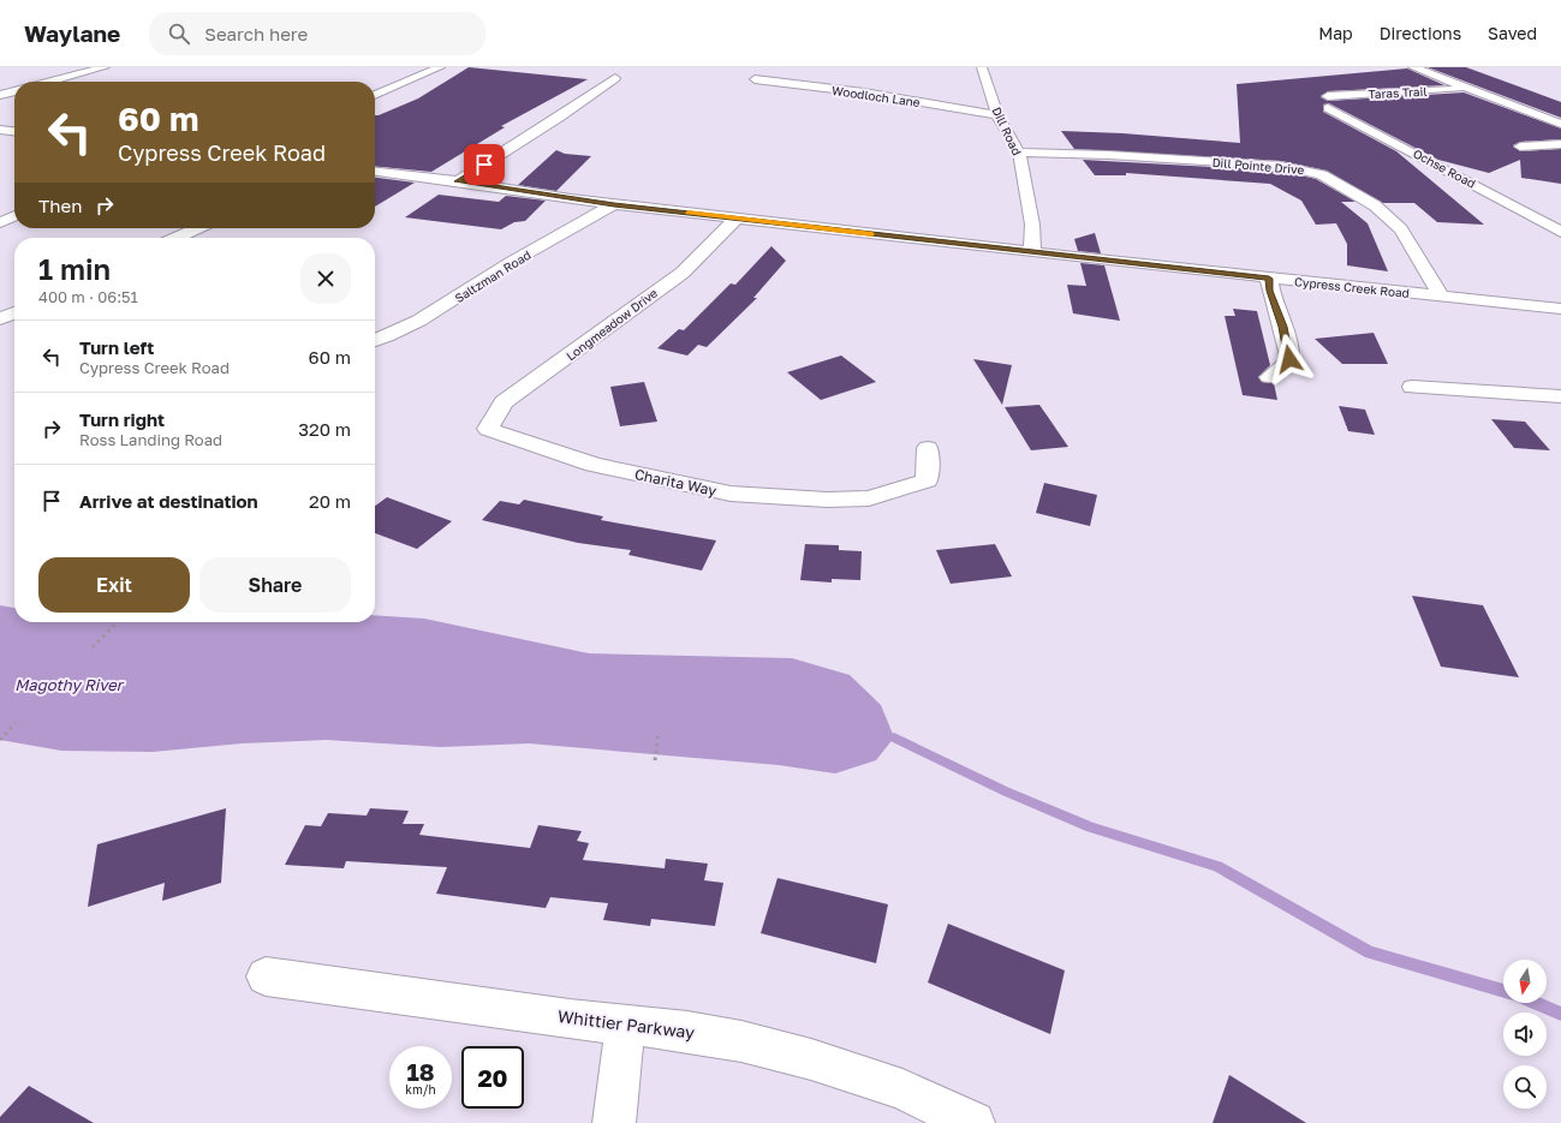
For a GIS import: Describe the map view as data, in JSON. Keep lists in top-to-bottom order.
{
  "streets": {
    "street": [
      "Taras Trail",
      "Woodloch Lane",
      "Dill Road",
      "Dill Pointe Drive",
      "Ochse Road",
      "Saltzman Road",
      "Cypress Creek Road",
      "Longmeadow Drive",
      "Charita Way",
      "Whittier Parkway"
    ]
  },
  "crossings": [
    ["Taras Trail", "Ochse Road"],
    ["Woodloch Lane", "Dill Road"],
    ["Dill Road", "Dill Pointe Drive"],
    ["Dill Road", "Cypress Creek Road"],
    ["Dill Pointe Drive", "Cypress Creek Road"],
    ["Saltzman Road", "Cypress Creek Road"],
    ["Cypress Creek Road", "Longmeadow Drive"],
    ["Longmeadow Drive", "Charita Way"]
  ],
  "water": ["Magothy River"],
  "north": "bottom",
  "page": {
    "header": "Waylane",
    "search": "Search here",
    "nav": ["Map", "Directions", "Saved"],
    "turn": ["60 m", "Cypress Creek Road"],
    "then": "Then",
    "heading": ["1 min", "400 m · 06:51"],
    "list": [
      {
        "name": "Turn left",
        "note": "Cypress Creek Road",
        "value": "60 m"
      },
      {
        "name": "Turn right",
        "note": "Ross Landing Road",
        "value": "320 m"
      },
      {
        "name": "Arrive at destination",
        "value": "20 m"
      }
    ],
    "buttons": ["Exit", "Share"],
    "speed": "18 km/h",
    "limit": "20"
  }
}
